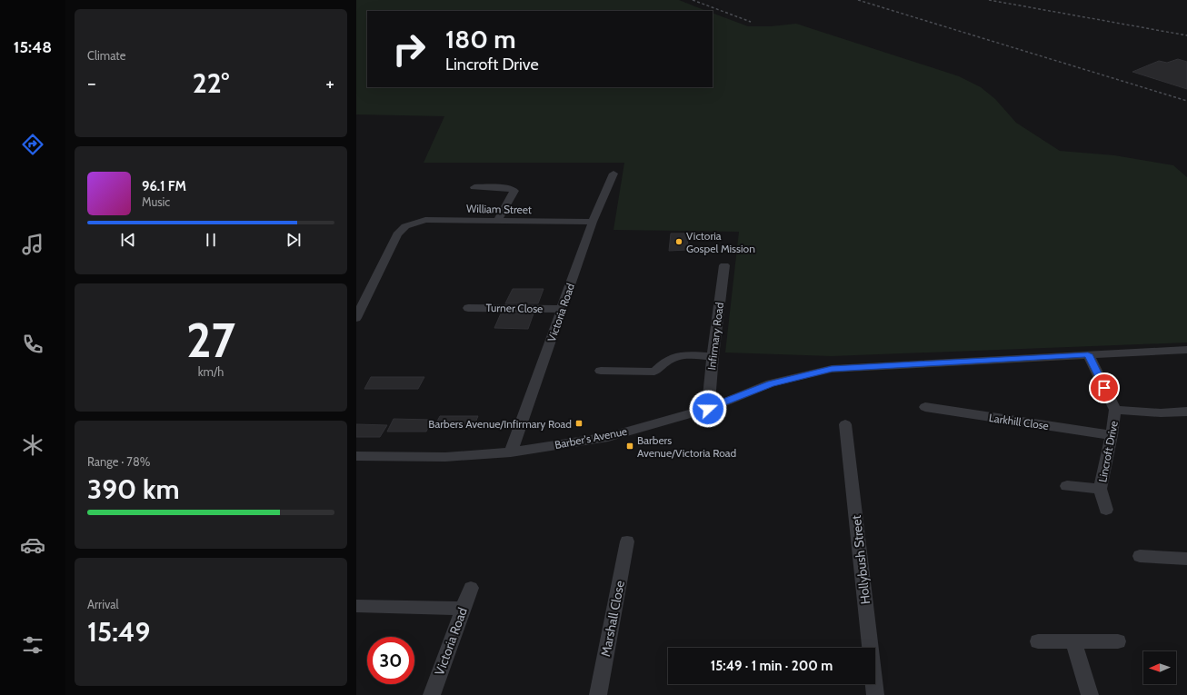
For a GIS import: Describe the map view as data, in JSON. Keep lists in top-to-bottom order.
{
  "streets": {
    "street": [
      "William Street",
      "Turner Close",
      "Victoria Road",
      "Infirmary Road",
      "Larkhill Close",
      "Barber's Avenue",
      "Lincroft Drive",
      "Hollybush Street",
      "Marshall Close"
    ]
  },
  "crossings": [
    ["William Street", "Victoria Road"],
    ["Turner Close", "Victoria Road"],
    ["Victoria Road", "Barber's Avenue"],
    ["Infirmary Road", "Barber's Avenue"],
    ["Larkhill Close", "Lincroft Drive"],
    ["Barber's Avenue", "Lincroft Drive"]
  ],
  "places": {
    "other": ["Victoria Gospel Mission"],
    "transit": ["Barbers Avenue/Infirmary Road", "Barbers Avenue/Victoria Road"]
  },
  "north": "left",
  "page": {
    "tabs": "15:48",
    "tile": [
      "Climate",
      ["27", "km/h"],
      ["Range · 78%", "390 km"],
      ["Arrival", "15:49"]
    ],
    "turn": ["180 m", "Lincroft Drive"],
    "heat": ["−", "22°", "+"],
    "song": ["96.1 FM", "Music"],
    "limit": "30",
    "trip": "15:49 · 1 min · 200 m"
  }
}
